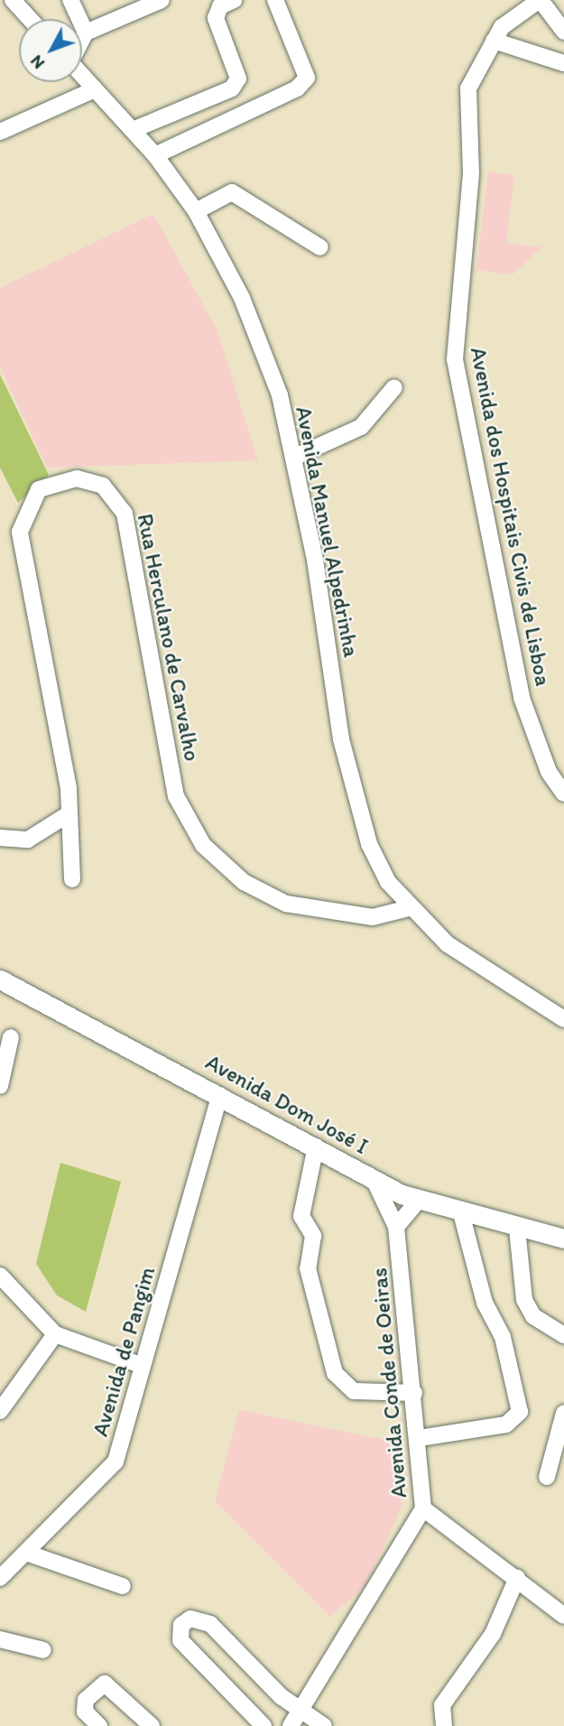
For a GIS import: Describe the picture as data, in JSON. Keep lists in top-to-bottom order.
{
  "streets": {
    "street": [
      "Avenida dos Hospitais Civis de Lisboa",
      "Avenida Manuel Alpedrinha",
      "Rua Herculano de Carvalho",
      "Avenida Dom José I",
      "Avenida de Pangim",
      "Avenida Conde de Oeiras"
    ]
  },
  "crossings": [
    ["Avenida Manuel Alpedrinha", "Rua Herculano de Carvalho"],
    ["Avenida Dom José I", "Avenida de Pangim"],
    ["Avenida Dom José I", "Avenida Conde de Oeiras"]
  ],
  "north": "bottom left"
}
